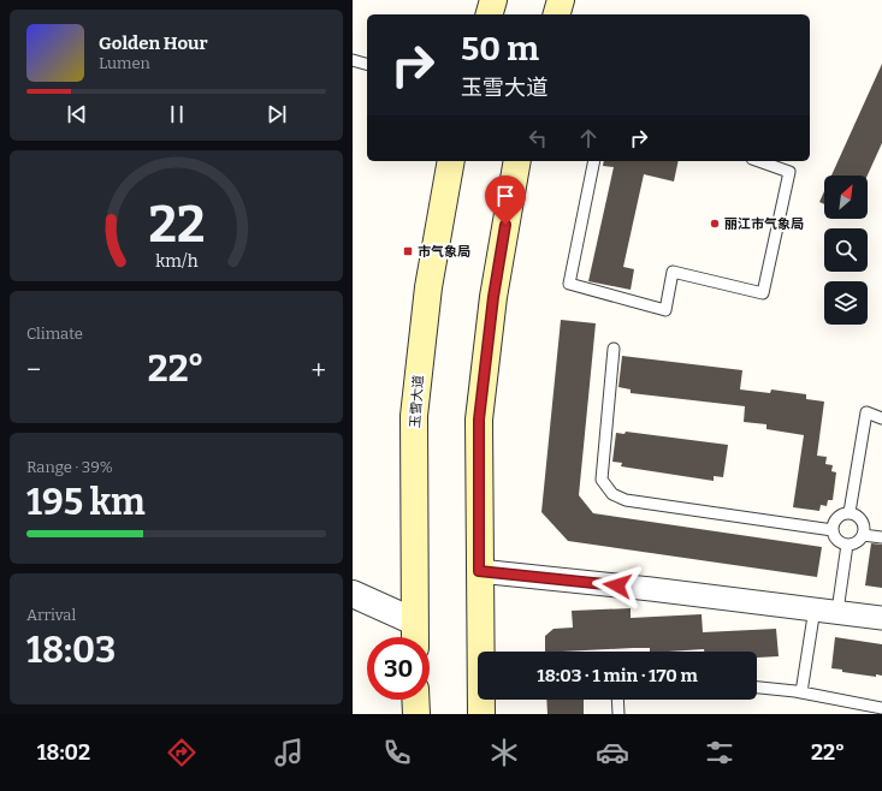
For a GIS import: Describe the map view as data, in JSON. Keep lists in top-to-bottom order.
{
  "streets": {
    "main road": ["玉雪大道"]
  },
  "places": {
    "other": ["丽江市气象局"],
    "transit": ["市气象局"]
  },
  "north": "top right",
  "page": {
    "turn": ["50 m", "玉雪大道"],
    "song": ["Golden Hour", "Lumen"],
    "tile": [
      "Climate",
      ["Range · 39%", "195 km"],
      ["Arrival", "18:03"]
    ],
    "heat": ["−", "22°", "+"],
    "limit": "30",
    "trip": "18:03 · 1 min · 170 m",
    "tabs": ["18:02", "22°"],
    "gauge": ["22", "km/h"]
  }
}
